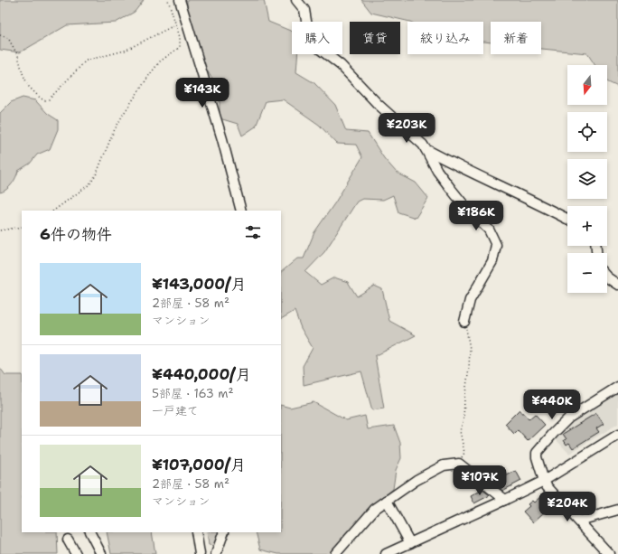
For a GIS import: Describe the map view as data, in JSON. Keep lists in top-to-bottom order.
{
  "north": "bottom",
  "page": {
    "chip": [
      "購入",
      "賃貸",
      "絞り込み",
      "新着"
    ],
    "map_buttons": ["+", "−"],
    "price": [
      "¥143K",
      "¥203K",
      "¥186K",
      "¥440K",
      "¥107K",
      "¥204K"
    ],
    "heading": "6件の物件",
    "list": [
      {
        "name": "¥143,000/月",
        "note": "2部屋 · 58 m² · マンション"
      },
      {
        "name": "¥440,000/月",
        "note": "5部屋 · 163 m² · 一戸建て"
      },
      {
        "name": "¥107,000/月",
        "note": "2部屋 · 58 m² · マンション"
      }
    ]
  }
}
